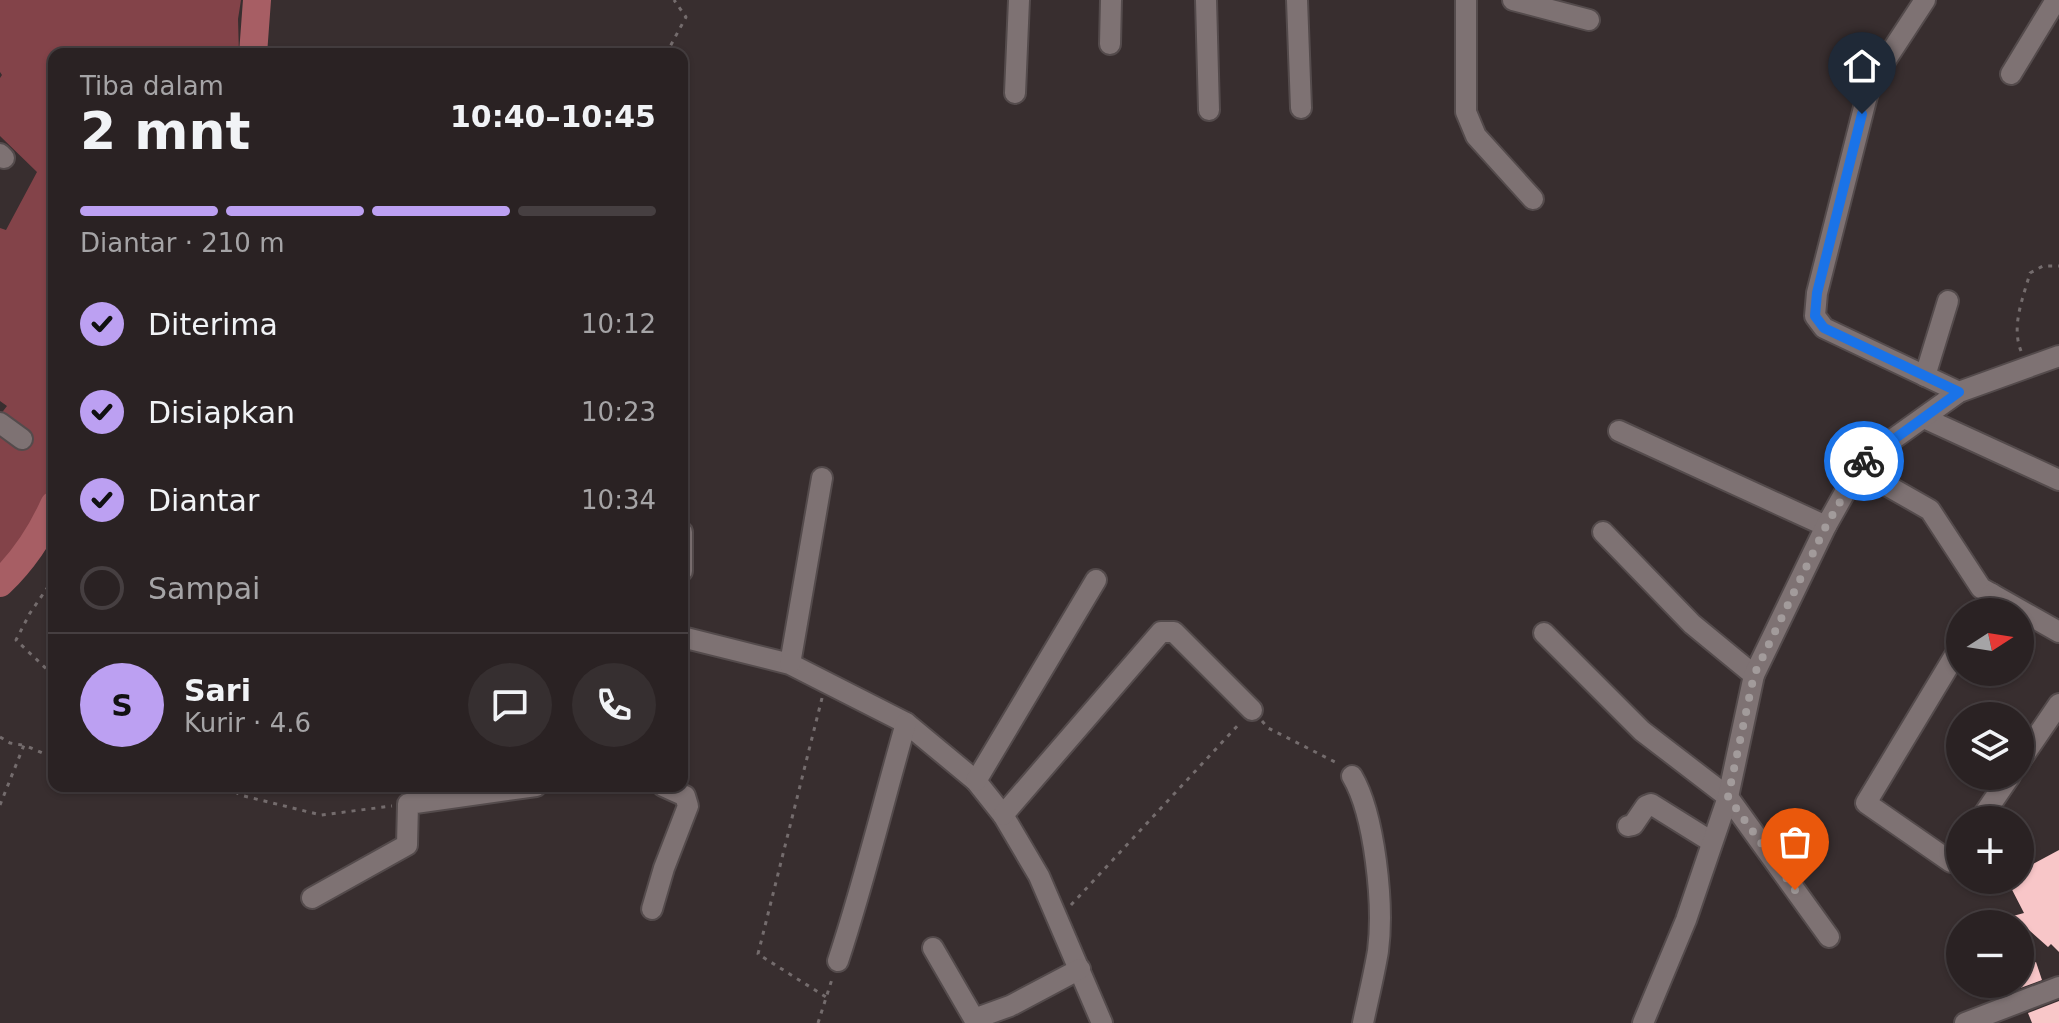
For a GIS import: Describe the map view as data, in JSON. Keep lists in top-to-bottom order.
{
  "north": "right",
  "page": {
    "heading": ["2 mnt", "Tiba dalam", "10:40–10:45"],
    "panel": ["Sari", "Kurir · 4.6"],
    "bar": "Diantar · 210 m",
    "list": [
      ["Diterima", "10:12"],
      ["Disiapkan", "10:23"],
      ["Diantar", "10:34"],
      "Sampai"
    ],
    "map_buttons": ["+", "−"],
    "round": "S"
  }
}
